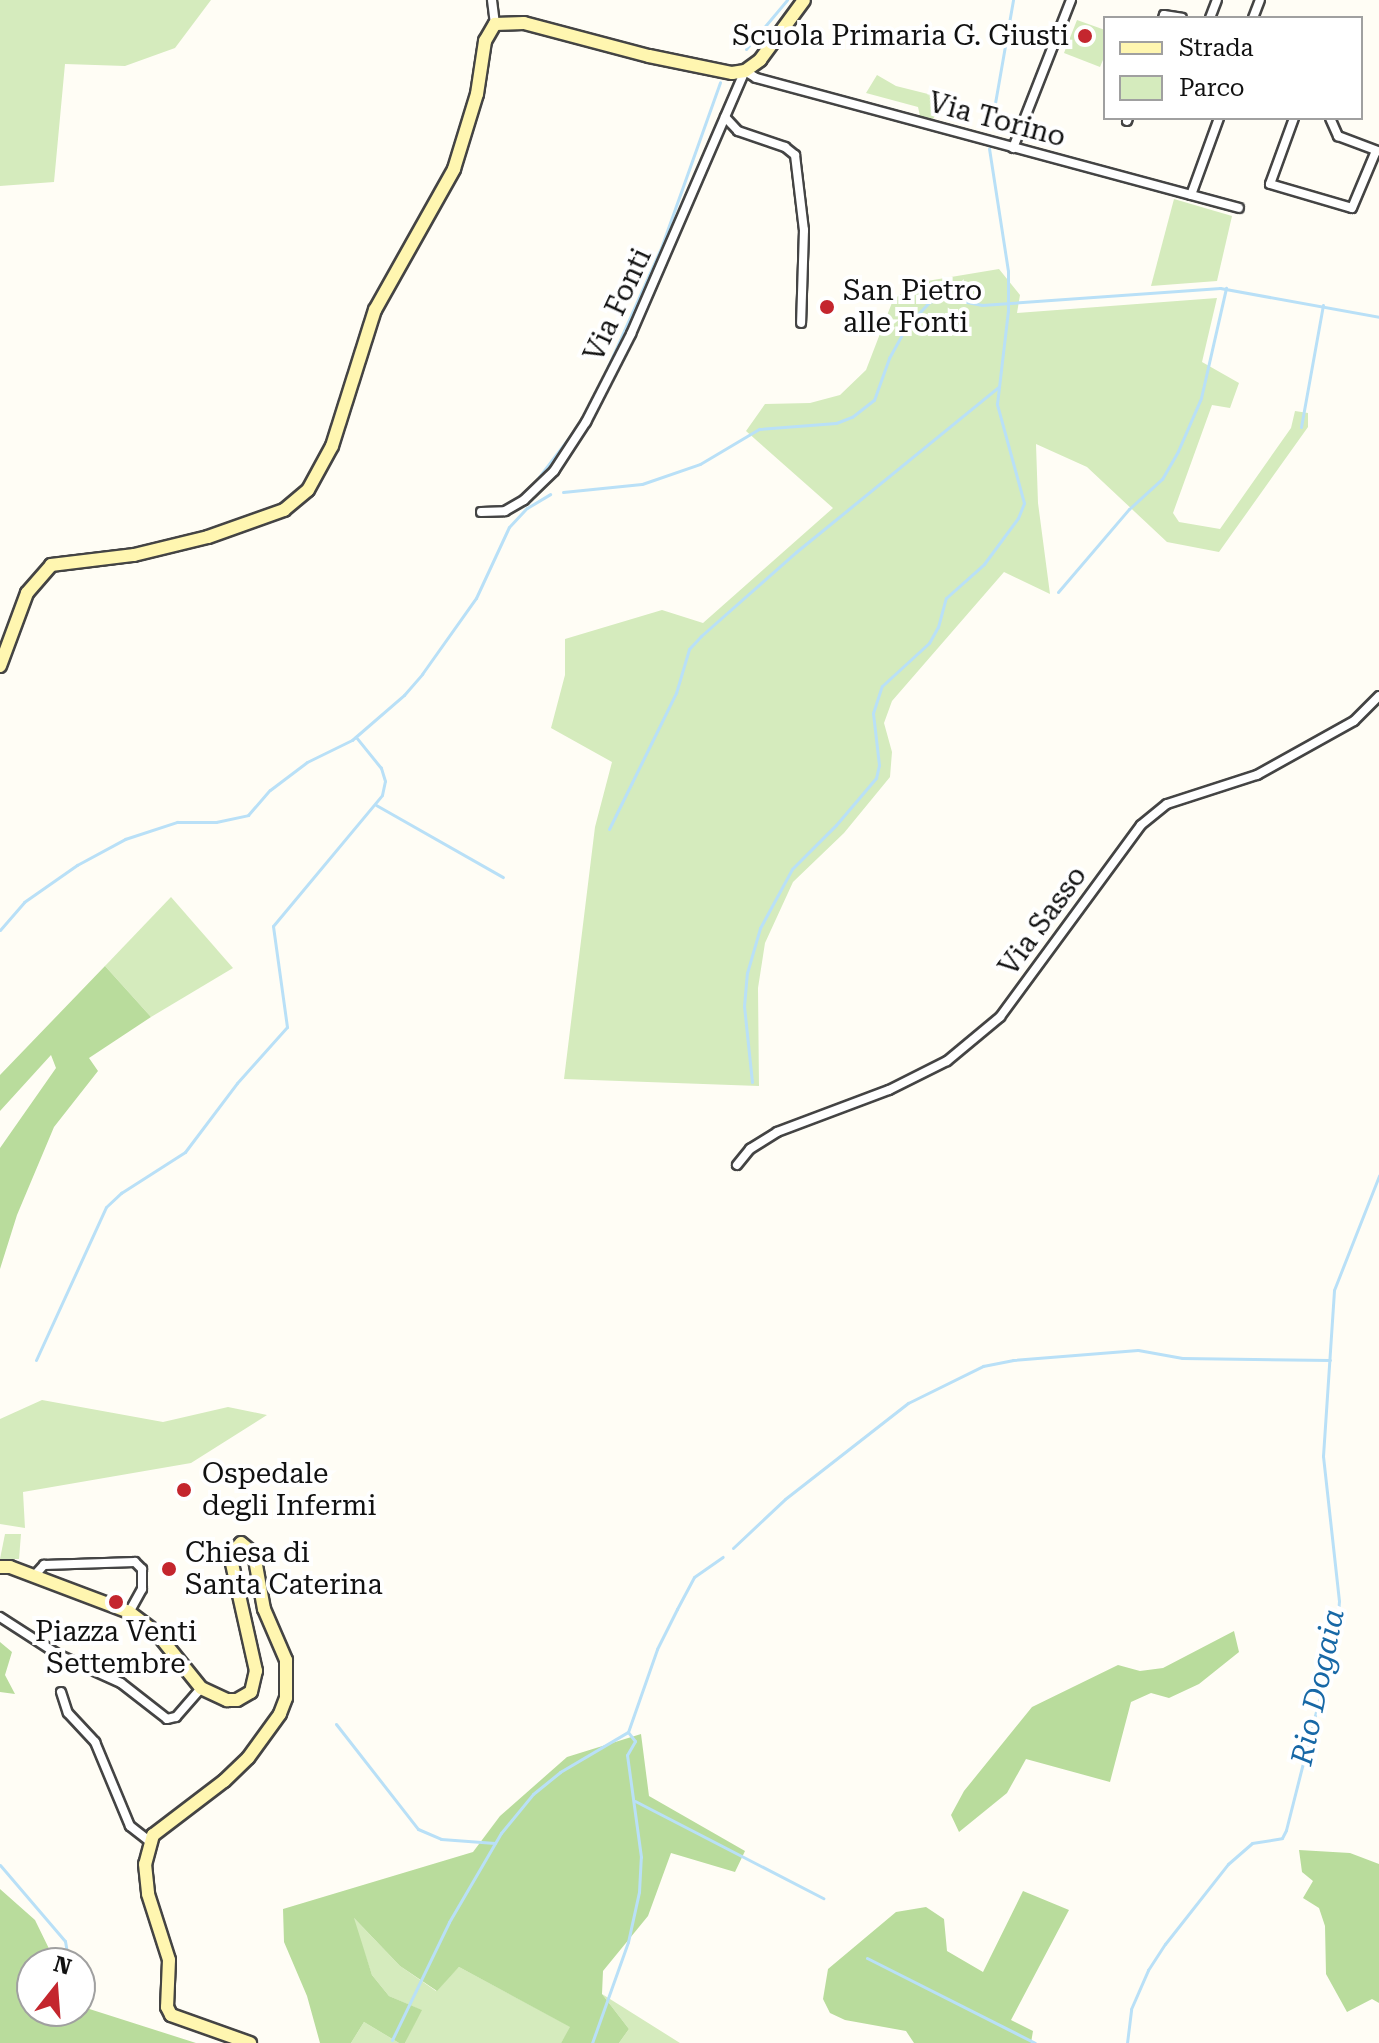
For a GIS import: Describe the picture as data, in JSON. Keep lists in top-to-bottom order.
{
  "streets": {
    "street": ["Via Torino", "Via Fonti", "Via Sasso"]
  },
  "crossings": [
    ["Via Torino", "Via Fonti"]
  ],
  "water": ["Rio Dogaia"],
  "places": [
    "Scuola Primaria G. Giusti",
    "San Pietro alle Fonti",
    "Ospedale degli Infermi",
    "Chiesa di Santa Caterina",
    "Piazza Venti Settembre"
  ],
  "legend": ["Strada", "Parco"],
  "north": "top"
}
